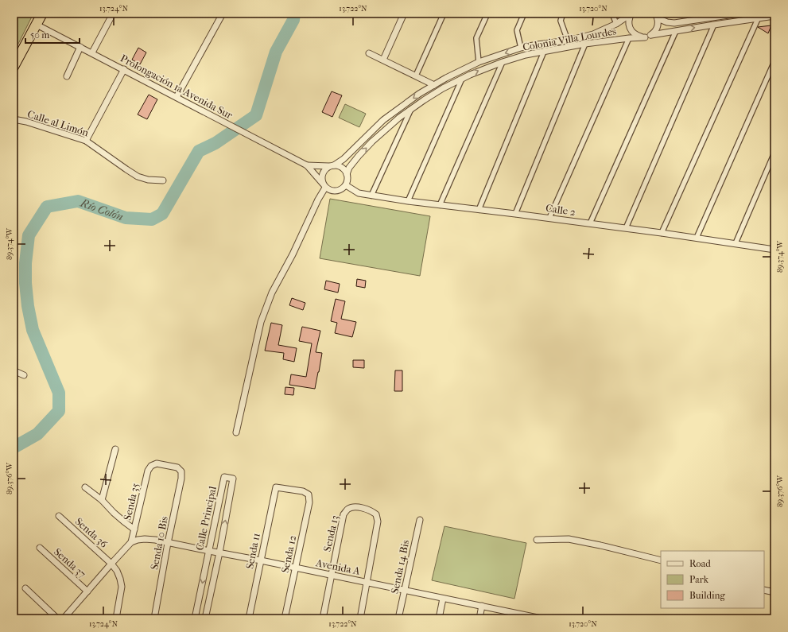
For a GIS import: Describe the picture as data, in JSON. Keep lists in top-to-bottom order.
{
  "streets": {
    "street": [
      "Colonia Villa Lourdes",
      "Prolongación 1a Avenida Sur",
      "Calle al Limón",
      "Calle 2",
      "Senda 35",
      "Calle Principal",
      "Senda 36",
      "Senda 13",
      "Senda 10 Bis",
      "Senda 11",
      "Senda 12",
      "Senda 37",
      "Avenida A",
      "Senda 14 Bis"
    ]
  },
  "crossings": [
    ["Colonia Villa Lourdes", "Prolongación 1a Avenida Sur"],
    ["Colonia Villa Lourdes", "Calle 2"],
    ["Prolongación 1a Avenida Sur", "Calle 2"],
    ["Senda 35", "Senda 10 Bis"],
    ["Senda 35", "Avenida A"],
    ["Calle Principal", "Avenida A"],
    ["Senda 13", "Avenida A"],
    ["Senda 10 Bis", "Avenida A"],
    ["Senda 11", "Senda 12"],
    ["Senda 11", "Avenida A"],
    ["Senda 12", "Avenida A"],
    ["Avenida A", "Senda 14 Bis"]
  ],
  "water": ["Río Colón"],
  "legend": ["Road", "Park", "Building"],
  "scale_bar": "50 m",
  "coordinates": [
    "13.724°N",
    "13.722°N",
    "13.720°N",
    "89.374°W",
    "89.376°W"
  ]
}
